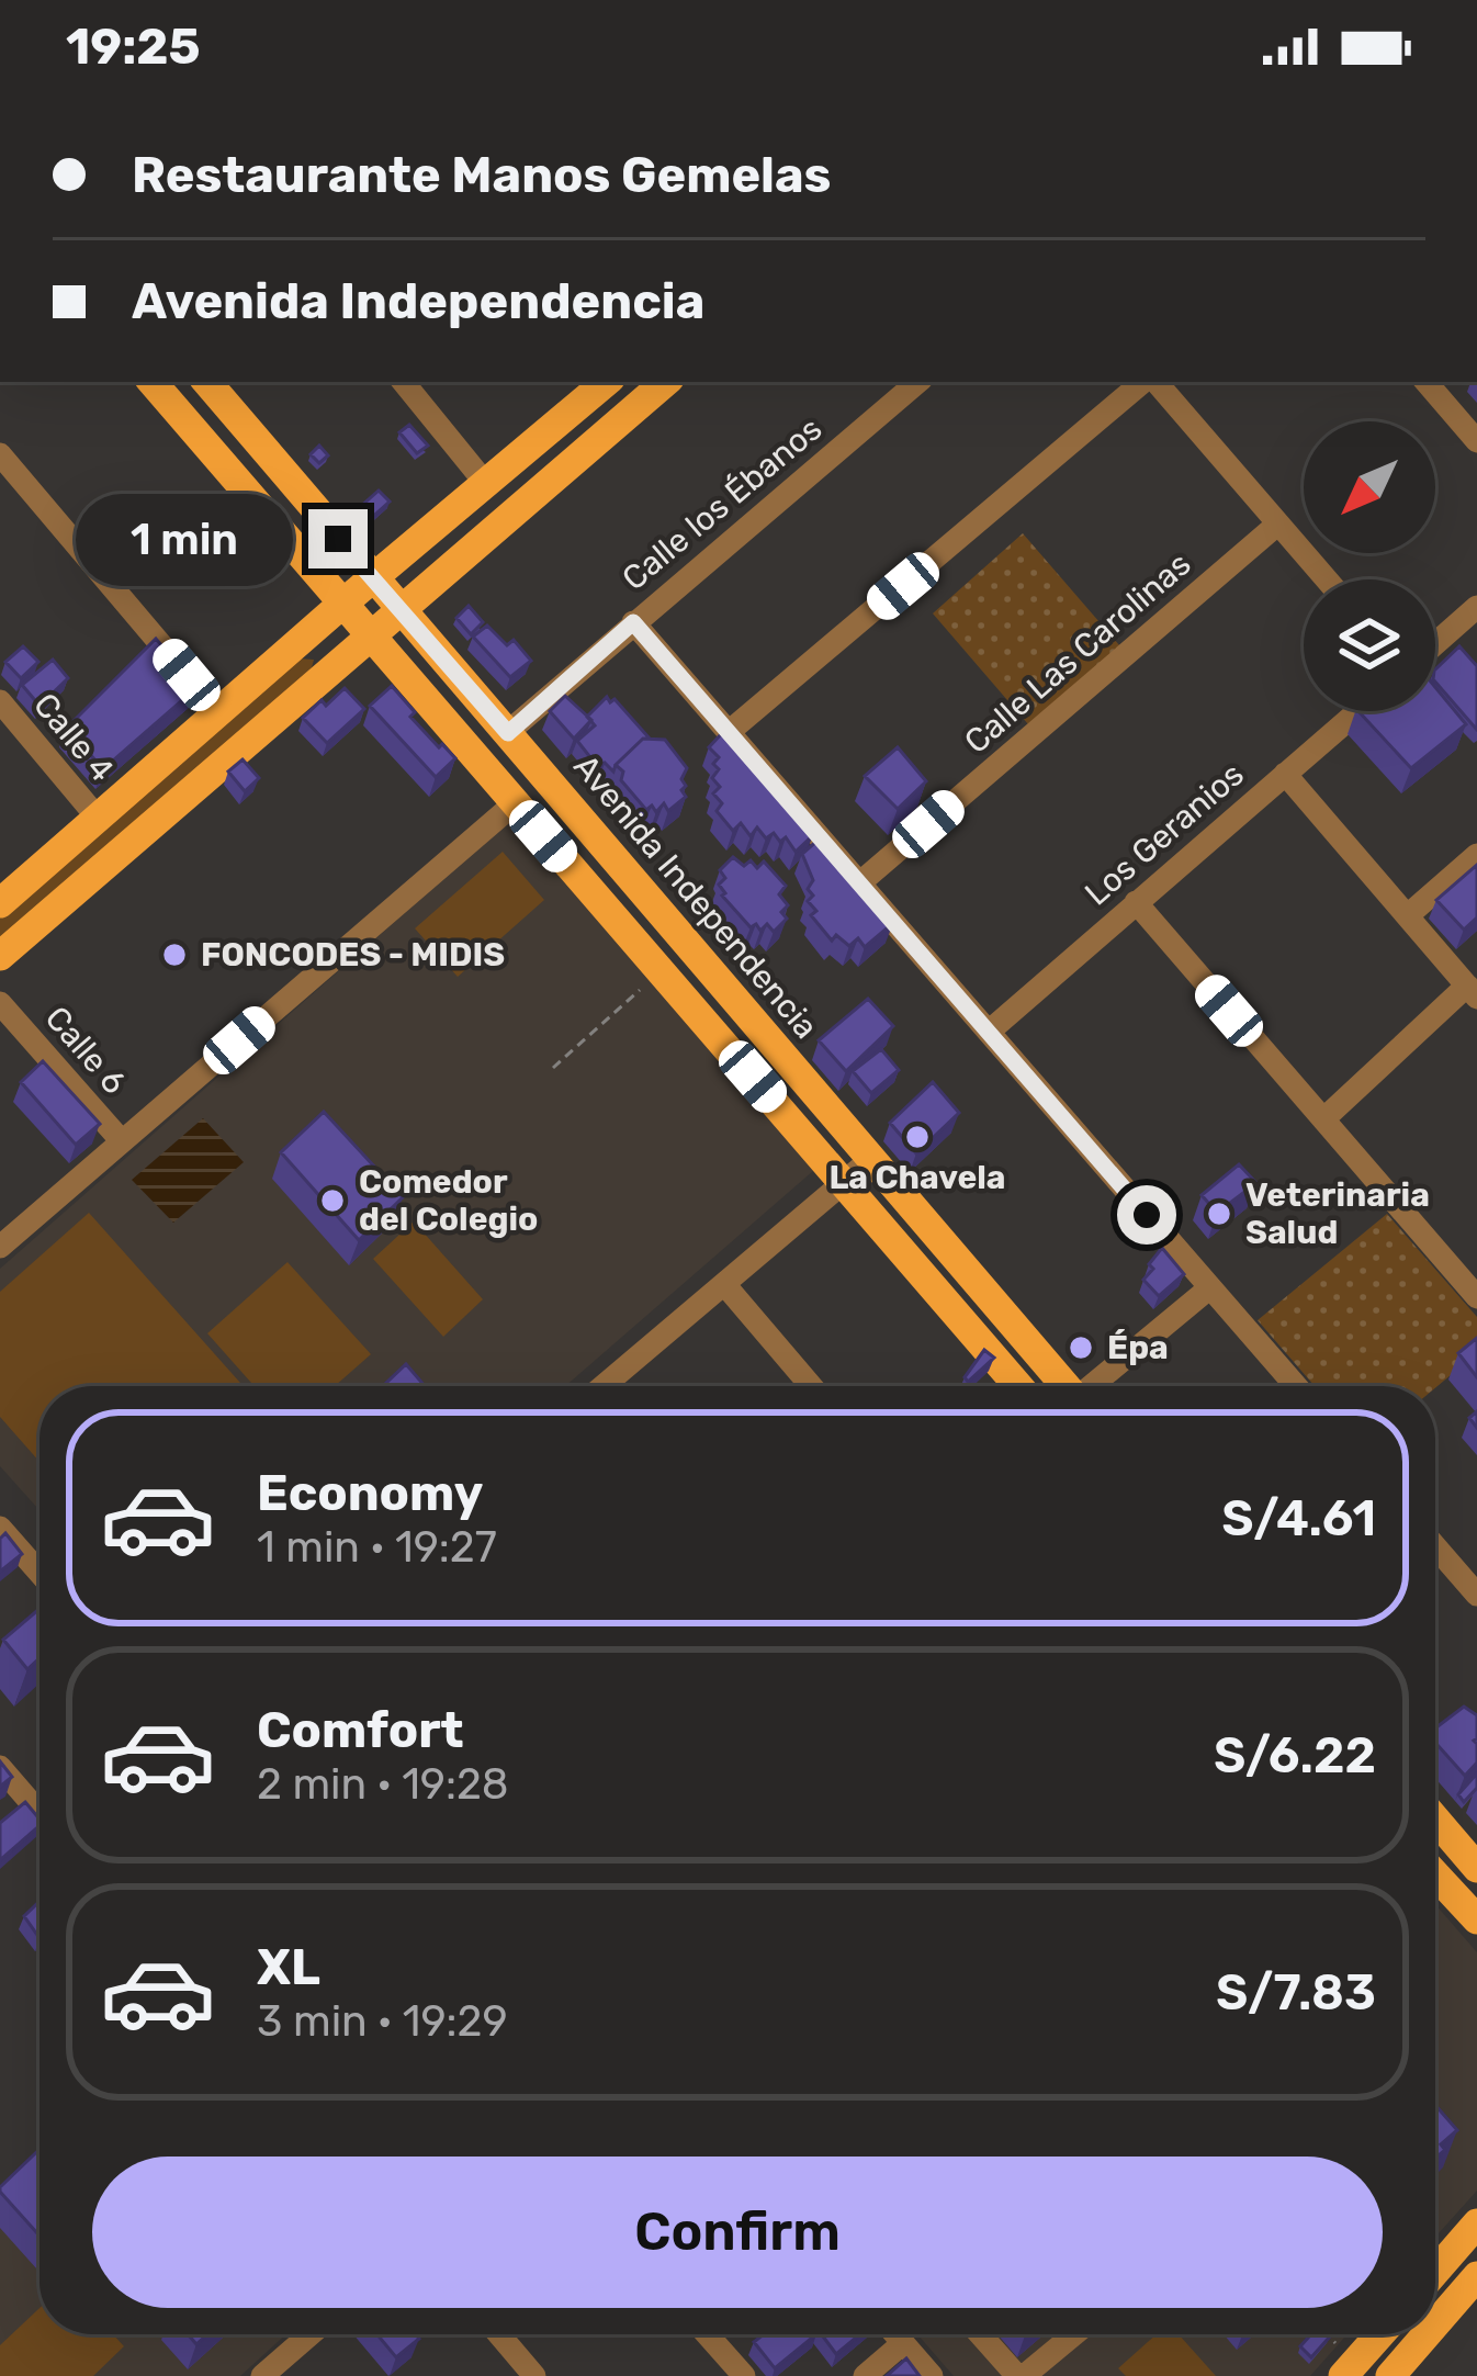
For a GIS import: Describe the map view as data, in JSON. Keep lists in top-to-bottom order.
{
  "streets": {
    "main road": ["Avenida Independencia"],
    "street": [
      "Calle los Ébanos",
      "Calle Las Carolinas",
      "Calle 4",
      "Los Geranios",
      "Calle 6"
    ]
  },
  "crossings": [
    ["Calle los Ébanos", "Avenida Independencia"]
  ],
  "places": [
    "FONCODES - MIDIS",
    "La Chavela",
    "Comedor del Colegio",
    "Veterinaria Salud",
    "Épa"
  ],
  "north": "bottom left",
  "page": {
    "status": "19:25",
    "banner": ["Restaurante Manos Gemelas", "Avenida Independencia"],
    "bubble": "1 min",
    "list": [
      {
        "name": "Economy",
        "note": "1 min · 19:27",
        "value": "S/4.61"
      },
      {
        "name": "Comfort",
        "note": "2 min · 19:28",
        "value": "S/6.22"
      },
      {
        "name": "XL",
        "note": "3 min · 19:29",
        "value": "S/7.83"
      }
    ],
    "buttons": "Confirm"
  }
}
